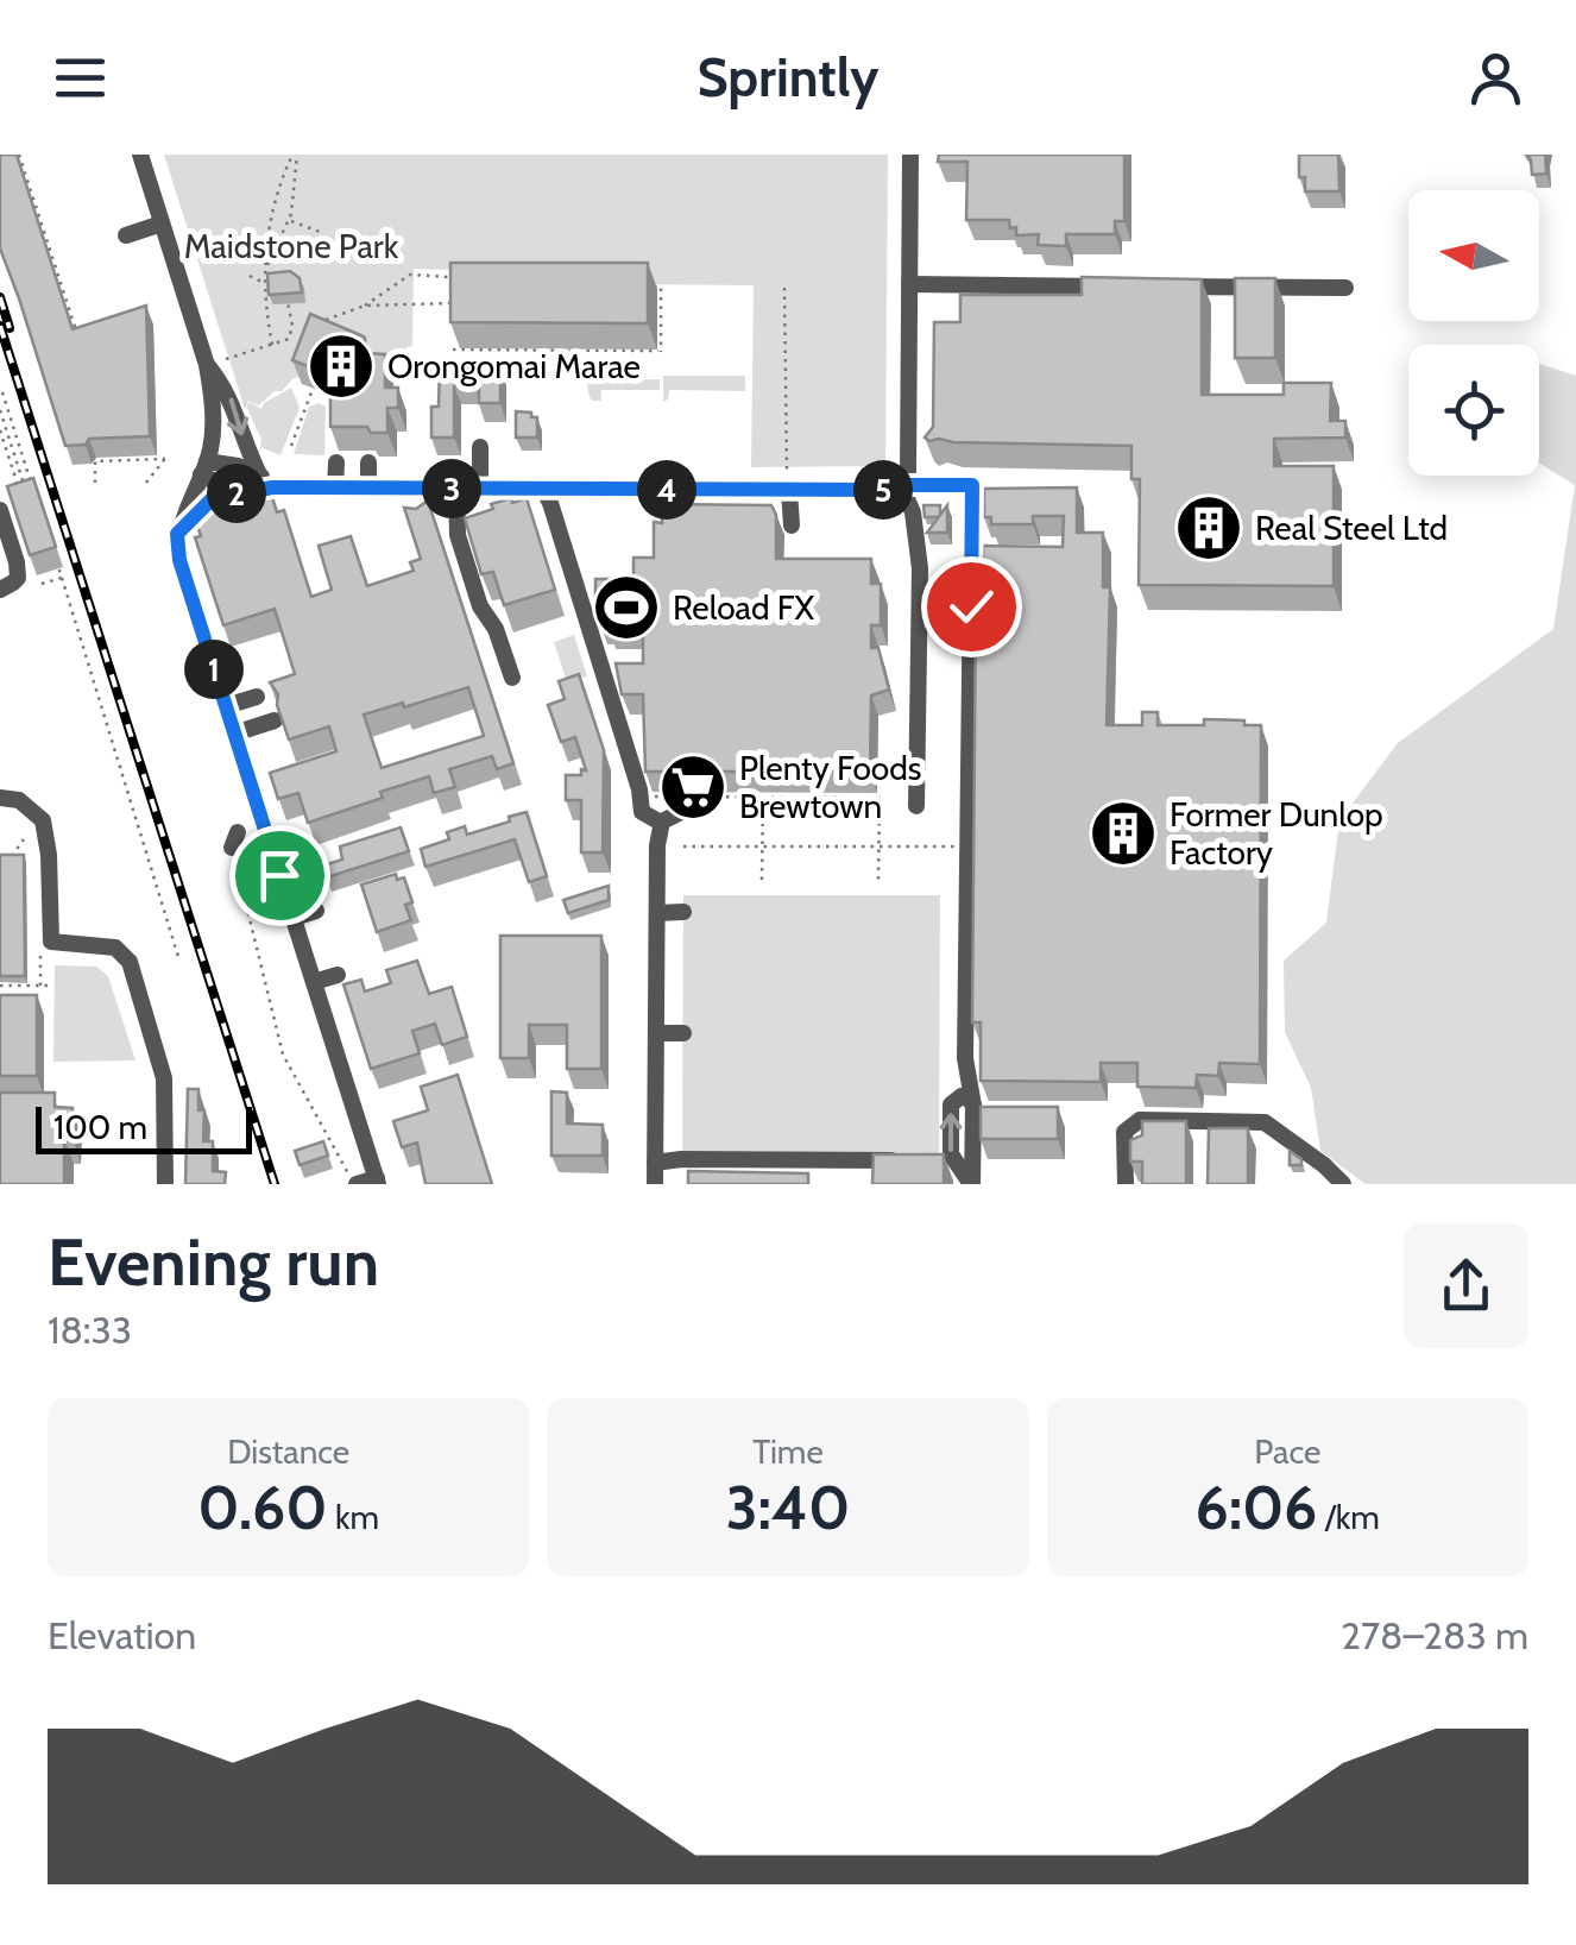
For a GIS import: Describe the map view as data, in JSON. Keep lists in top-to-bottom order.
{
  "parks": ["Maidstone Park"],
  "places": {
    "building": ["Orongomai Marae", "Real Steel Ltd", "Former Dunlop Factory"],
    "sports": ["Reload FX"],
    "supermarket": ["Plenty Foods Brewtown"]
  },
  "scale_bar": "100 m",
  "north": "left",
  "page": {
    "header": "Sprintly",
    "pins": [
      "3",
      "4",
      "5",
      "2",
      "1"
    ],
    "scale": "100 m",
    "heading": ["Evening run", "18:33"],
    "stats": [
      ["Distance", "0.60 km"],
      ["Time", "3:40"],
      ["Pace", "6:06 /km"]
    ],
    "chart": ["Elevation", "278–283 m"]
  }
}
